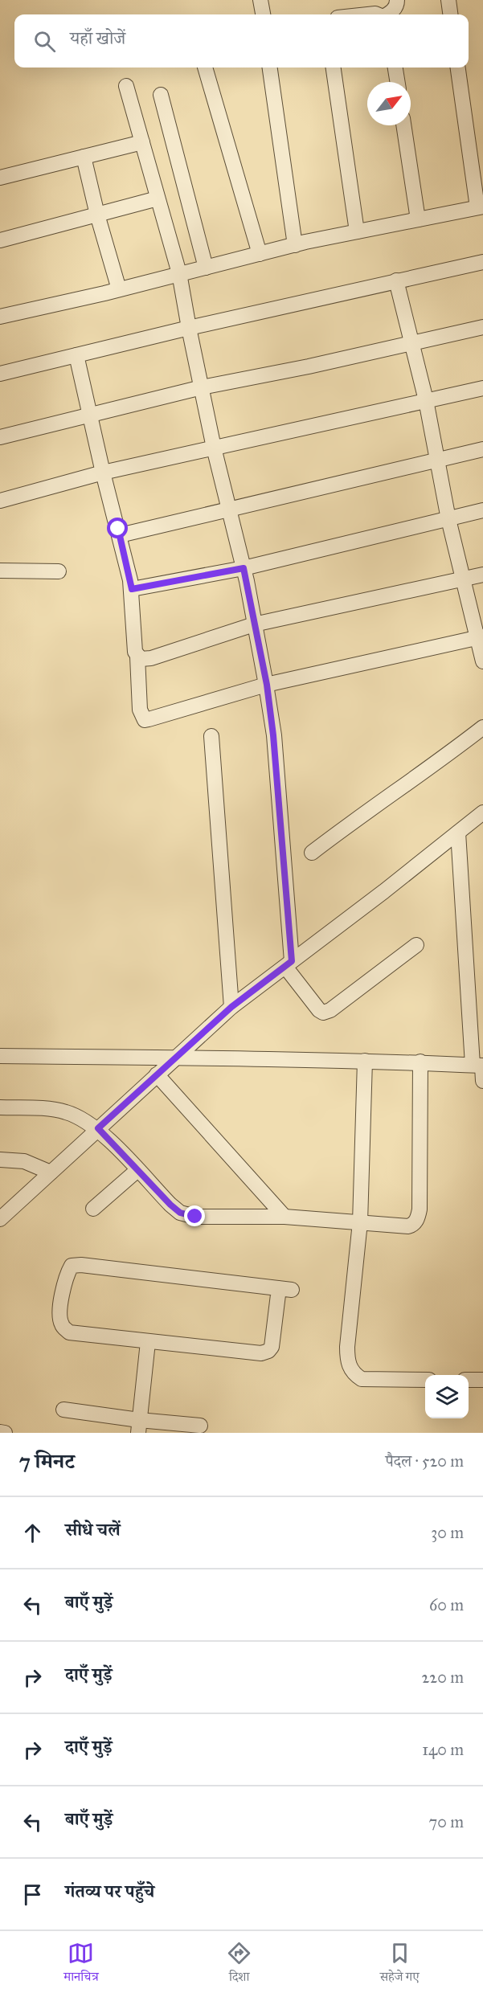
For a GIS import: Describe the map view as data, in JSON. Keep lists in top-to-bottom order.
{
  "north": "top right",
  "page": {
    "search": "यहाँ खोजें",
    "heading": ["7 मिनट", "पैदल · 520 m"],
    "list": [
      ["सीधे चलें", "30 m"],
      ["बाएँ मुड़ें", "60 m"],
      ["दाएँ मुड़ें", "220 m"],
      ["दाएँ मुड़ें", "140 m"],
      ["बाएँ मुड़ें", "70 m"],
      "गंतव्य पर पहुँचे"
    ],
    "nav": ["मानचित्र", "दिशा", "सहेजे गए"]
  }
}
